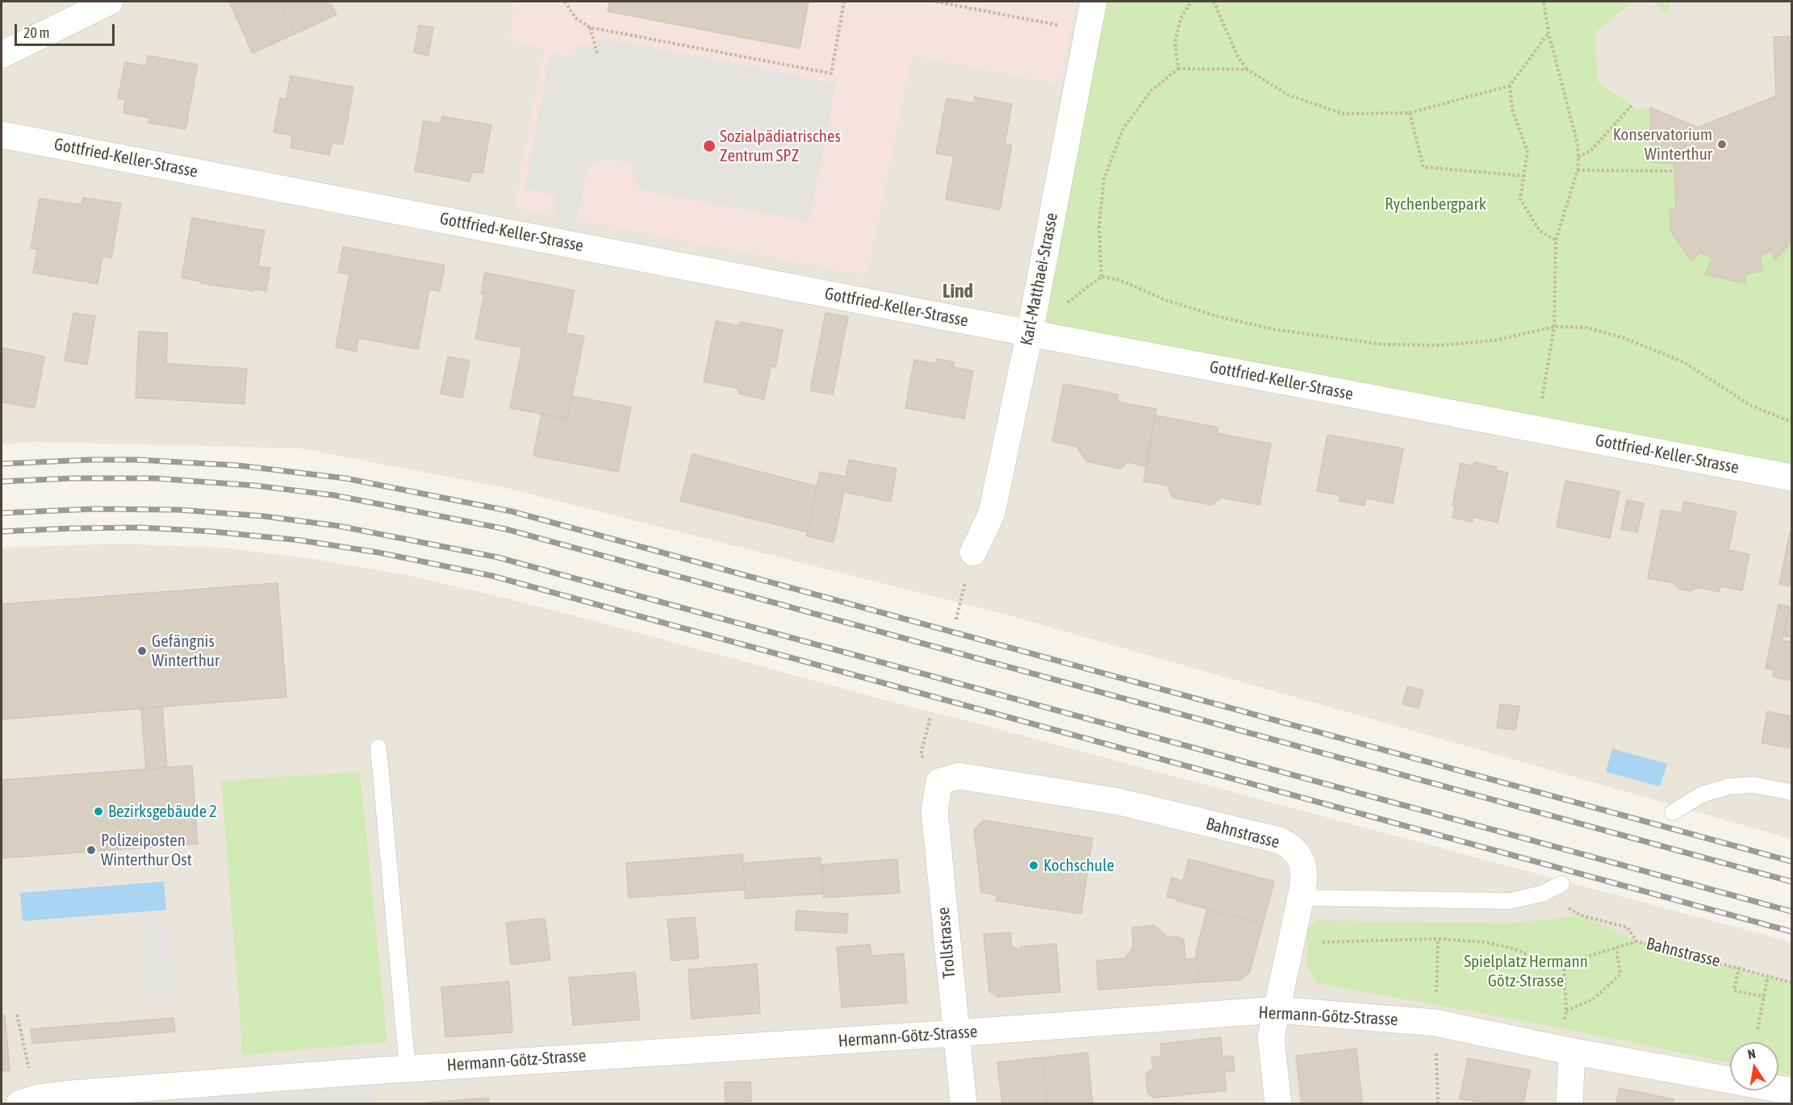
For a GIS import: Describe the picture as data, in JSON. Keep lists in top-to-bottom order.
{
  "streets": {
    "street": [
      "Gottfried-Keller-Strasse",
      "Karl-Matthaei-Strasse",
      "Bahnstrasse",
      "Trollstrasse",
      "Hermann-Götz-Strasse"
    ]
  },
  "crossings": [
    ["Gottfried-Keller-Strasse", "Karl-Matthaei-Strasse"],
    ["Bahnstrasse", "Trollstrasse"],
    ["Bahnstrasse", "Hermann-Götz-Strasse"],
    ["Trollstrasse", "Hermann-Götz-Strasse"]
  ],
  "districts": ["Lind"],
  "parks": ["Rychenbergpark", "Spielplatz Hermann Götz-Strasse"],
  "places": [
    "Konservatorium Winterthur",
    "Sozialpädiatrisches Zentrum SPZ",
    "Gefängnis Winterthur",
    "Bezirksgebäude 2",
    "Polizeiposten Winterthur Ost",
    "Kochschule"
  ],
  "scale_bar": "20 m",
  "north": "top"
}
